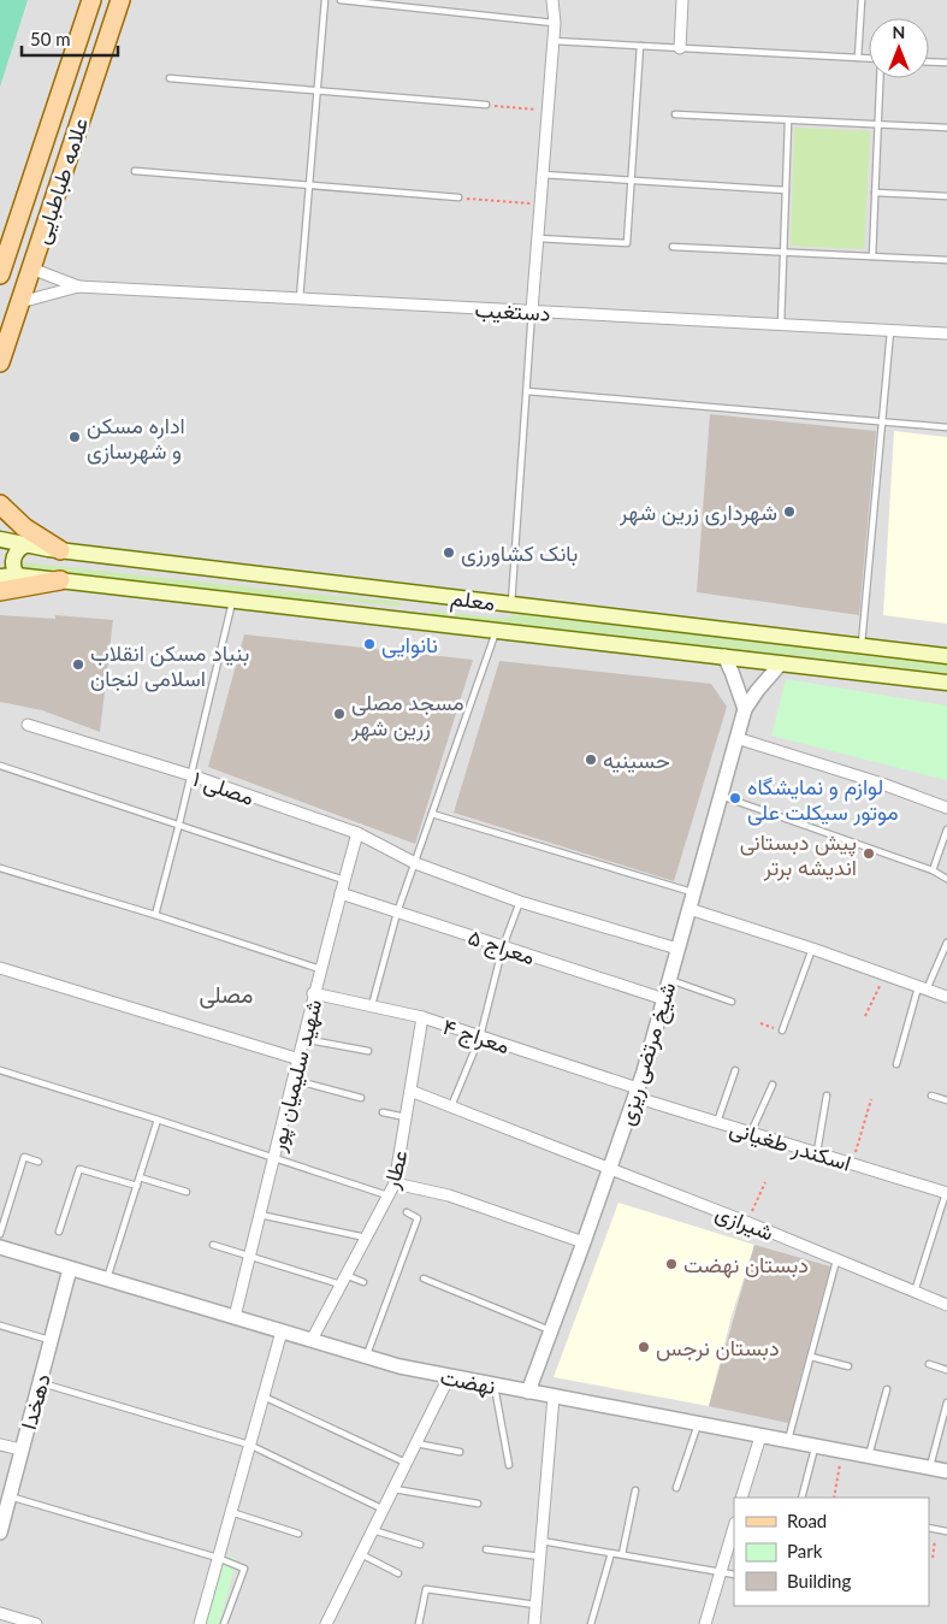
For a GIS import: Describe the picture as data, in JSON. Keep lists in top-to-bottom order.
{
  "streets": {
    "main road": ["علامه طباطبایی", "معلم"],
    "street": [
      "دستغیب",
      "مصلی ۱",
      "معراج ۵",
      "معراج ۴",
      "شیخ مرتضی ریزی",
      "شهید سلیمیان پور",
      "اسکندر طغیانی",
      "عطار",
      "شیرازی",
      "نهضت",
      "دهخدا"
    ]
  },
  "crossings": [
    ["معلم", "شیخ مرتضی ریزی"],
    ["مصلی ۱", "شیخ مرتضی ریزی"],
    ["مصلی ۱", "شهید سلیمیان پور"],
    ["معراج ۵", "شیخ مرتضی ریزی"],
    ["معراج ۵", "شهید سلیمیان پور"],
    ["معراج ۴", "شیخ مرتضی ریزی"],
    ["معراج ۴", "شهید سلیمیان پور"],
    ["معراج ۴", "اسکندر طغیانی"],
    ["معراج ۴", "عطار"],
    ["شیخ مرتضی ریزی", "اسکندر طغیانی"],
    ["شیخ مرتضی ریزی", "شیرازی"],
    ["شیخ مرتضی ریزی", "نهضت"],
    ["شهید سلیمیان پور", "نهضت"],
    ["عطار", "شیرازی"],
    ["عطار", "نهضت"],
    ["نهضت", "دهخدا"]
  ],
  "districts": ["مصلی"],
  "places": [
    "اداره مسکن و شهرسازی",
    "شهرداری زرین شهر",
    "بانک کشاورزی",
    "نانوایی",
    "بنیاد مسکن انقلاب اسلامی لنجان",
    "مسجد مصلی زرین شهر",
    "حسینیه",
    "لوازم و نمایشگاه موتور سیکلت علی",
    "پیش دبستانی اندیشه برتر",
    "دبستان نهضت",
    "دبستان نرجس"
  ],
  "legend": ["Road", "Park", "Building"],
  "scale_bar": "50 m",
  "north": "top"
}
